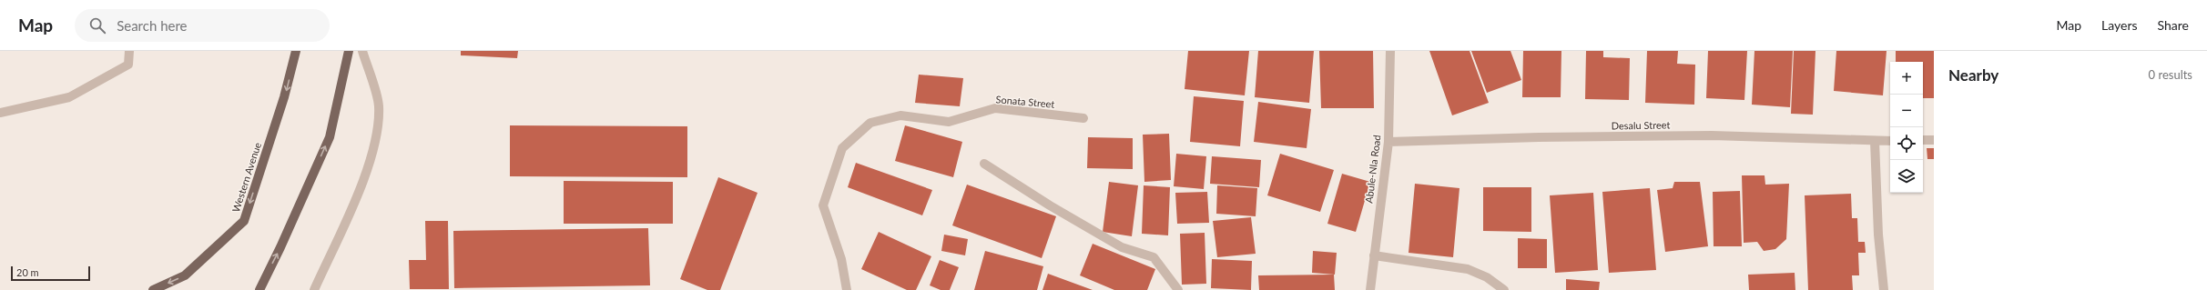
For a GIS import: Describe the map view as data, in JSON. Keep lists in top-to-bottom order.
{
  "streets": {
    "main road": ["Western Avenue"],
    "street": ["Sonata Street", "Desalu Street", "Abule-Nla Road"]
  },
  "crossings": [
    ["Desalu Street", "Abule-Nla Road"]
  ],
  "scale_bar": "20 m",
  "page": {
    "header": "Map",
    "search": "Search here",
    "nav": ["Map", "Layers", "Share"],
    "heading": ["Nearby", "0 results"],
    "map_buttons": ["+", "−"],
    "scale": "20 m"
  }
}
